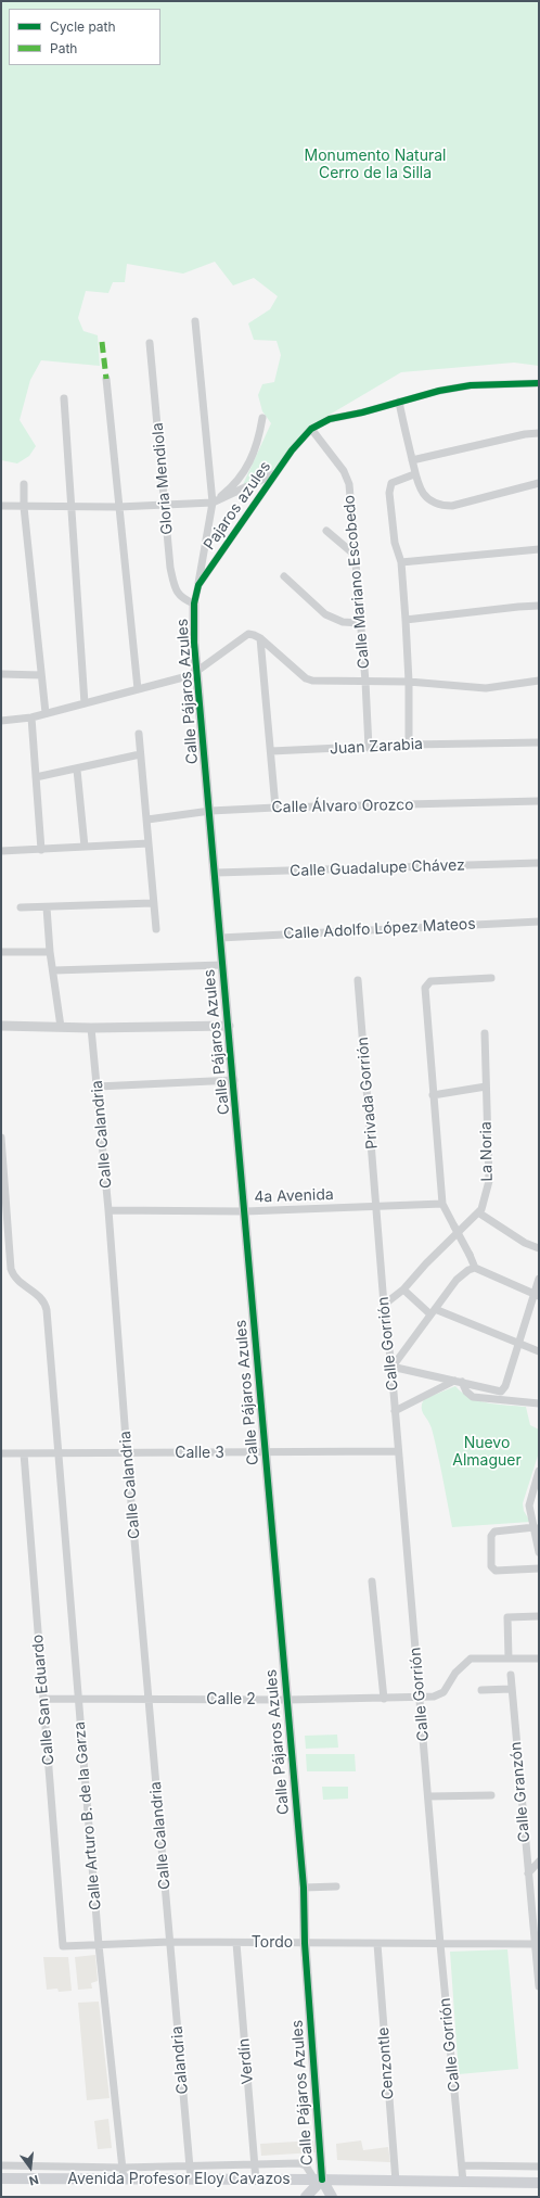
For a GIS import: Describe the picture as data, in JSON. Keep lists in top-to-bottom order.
{
  "streets": {
    "main road": ["Avenida Profesor Eloy Cavazos"],
    "street": [
      "Gloria Mendiola",
      "Pajaros azules",
      "Calle Mariano Escobedo",
      "Calle Pájaros Azules",
      "Juan Zarabia",
      "Calle Álvaro Orozco",
      "Calle Guadalupe Chávez",
      "Calle Adolfo López Mateos",
      "Privada Gorrión",
      "Calle Calandria",
      "La Noria",
      "4a Avenida",
      "Calle Gorrión",
      "Calle 3",
      "Calle San Eduardo",
      "Calle 2",
      "Calle Granzón",
      "Calle Arturo B. de la Garza",
      "Tordo",
      "Calandria",
      "Verdín",
      "Cenzontle"
    ]
  },
  "crossings": [
    ["Gloria Mendiola", "Pajaros azules"],
    ["Gloria Mendiola", "Calle Pájaros Azules"],
    ["Pajaros azules", "Calle Mariano Escobedo"],
    ["Pajaros azules", "Calle Pájaros Azules"],
    ["Calle Mariano Escobedo", "Juan Zarabia"],
    ["Calle Pájaros Azules", "Calle Álvaro Orozco"],
    ["Calle Pájaros Azules", "Calle Guadalupe Chávez"],
    ["Calle Pájaros Azules", "Calle Adolfo López Mateos"],
    ["Calle Pájaros Azules", "4a Avenida"],
    ["Calle Pájaros Azules", "Calle 3"],
    ["Calle Pájaros Azules", "Calle 2"],
    ["Calle Pájaros Azules", "Tordo"],
    ["Calle Pájaros Azules", "Avenida Profesor Eloy Cavazos"],
    ["Privada Gorrión", "4a Avenida"],
    ["Privada Gorrión", "Calle Gorrión"],
    ["Calle Calandria", "4a Avenida"],
    ["Calle Calandria", "Calle 3"],
    ["Calle Calandria", "Calle 2"],
    ["Calle Calandria", "Tordo"],
    ["Calle Calandria", "Calandria"],
    ["La Noria", "Calle Gorrión"],
    ["4a Avenida", "Calle Gorrión"],
    ["Calle Gorrión", "Calle 3"],
    ["Calle Gorrión", "Calle 2"],
    ["Calle Gorrión", "Tordo"],
    ["Calle Gorrión", "Avenida Profesor Eloy Cavazos"],
    ["Calle 3", "Calle San Eduardo"],
    ["Calle 3", "Calle Arturo B. de la Garza"],
    ["Calle San Eduardo", "Calle 2"],
    ["Calle San Eduardo", "Tordo"],
    ["Calle 2", "Calle Arturo B. de la Garza"],
    ["Calle Granzón", "Tordo"],
    ["Calle Arturo B. de la Garza", "Tordo"],
    ["Calle Arturo B. de la Garza", "Avenida Profesor Eloy Cavazos"],
    ["Tordo", "Calandria"],
    ["Tordo", "Verdín"],
    ["Tordo", "Cenzontle"],
    ["Calandria", "Avenida Profesor Eloy Cavazos"],
    ["Verdín", "Avenida Profesor Eloy Cavazos"],
    ["Cenzontle", "Avenida Profesor Eloy Cavazos"]
  ],
  "parks": ["Monumento Natural Cerro de la Silla", "Nuevo Almaguer"],
  "legend": ["Cycle path", "Path"],
  "north": "bottom"
}
